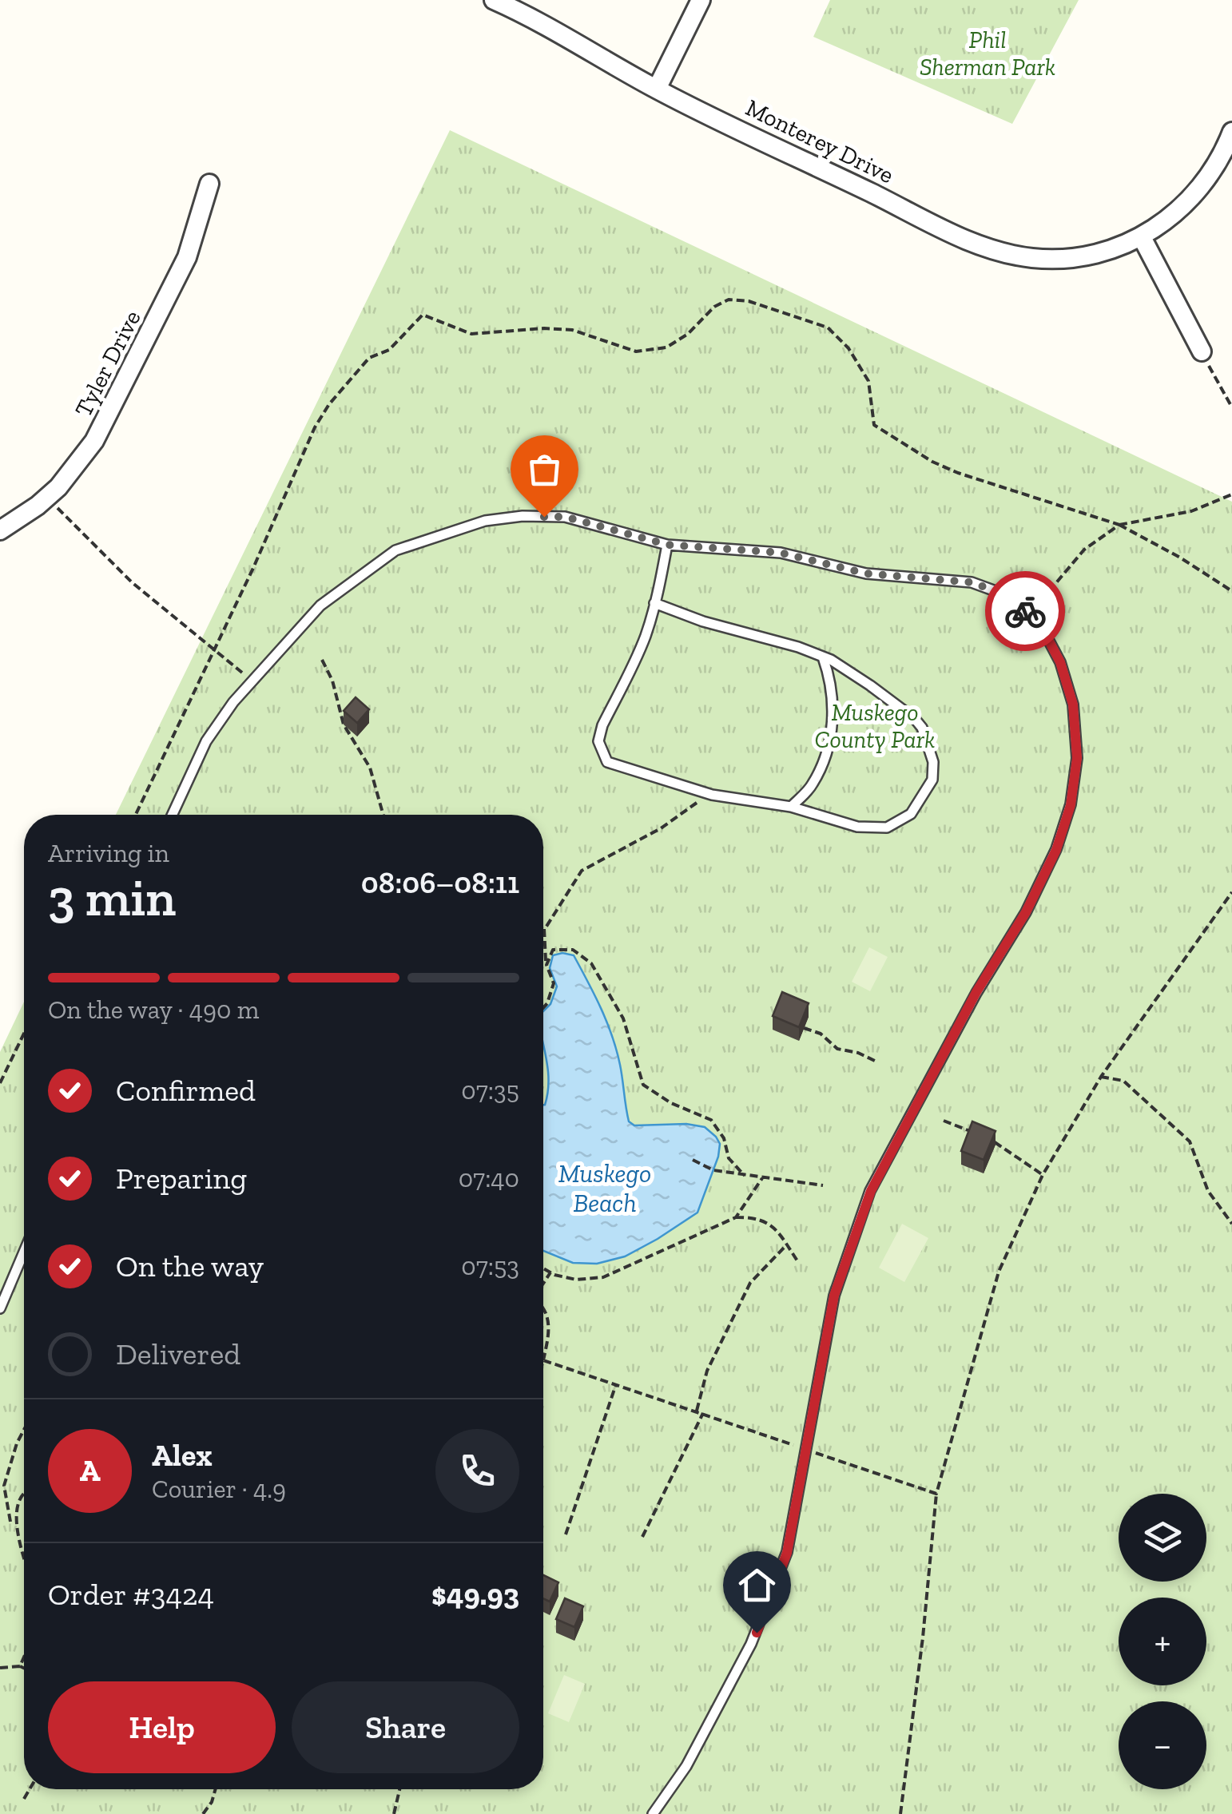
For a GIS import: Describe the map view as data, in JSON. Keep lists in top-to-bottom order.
{
  "streets": {
    "street": ["Monterey Drive", "Tyler Drive"]
  },
  "water": ["Muskego Beach"],
  "parks": ["Phil Sherman Park", "Muskego County Park"],
  "page": {
    "heading": ["3 min", "Arriving in", "08:06–08:11"],
    "panel": [
      "Alex",
      "Courier · 4.9",
      "Order #3424",
      "$49.93"
    ],
    "bar": "On the way · 490 m",
    "list": [
      ["Confirmed", "07:35"],
      ["Preparing", "07:40"],
      ["On the way", "07:53"],
      "Delivered"
    ],
    "round": "A",
    "map_buttons": ["+", "−"],
    "buttons": ["Help", "Share"]
  }
}
